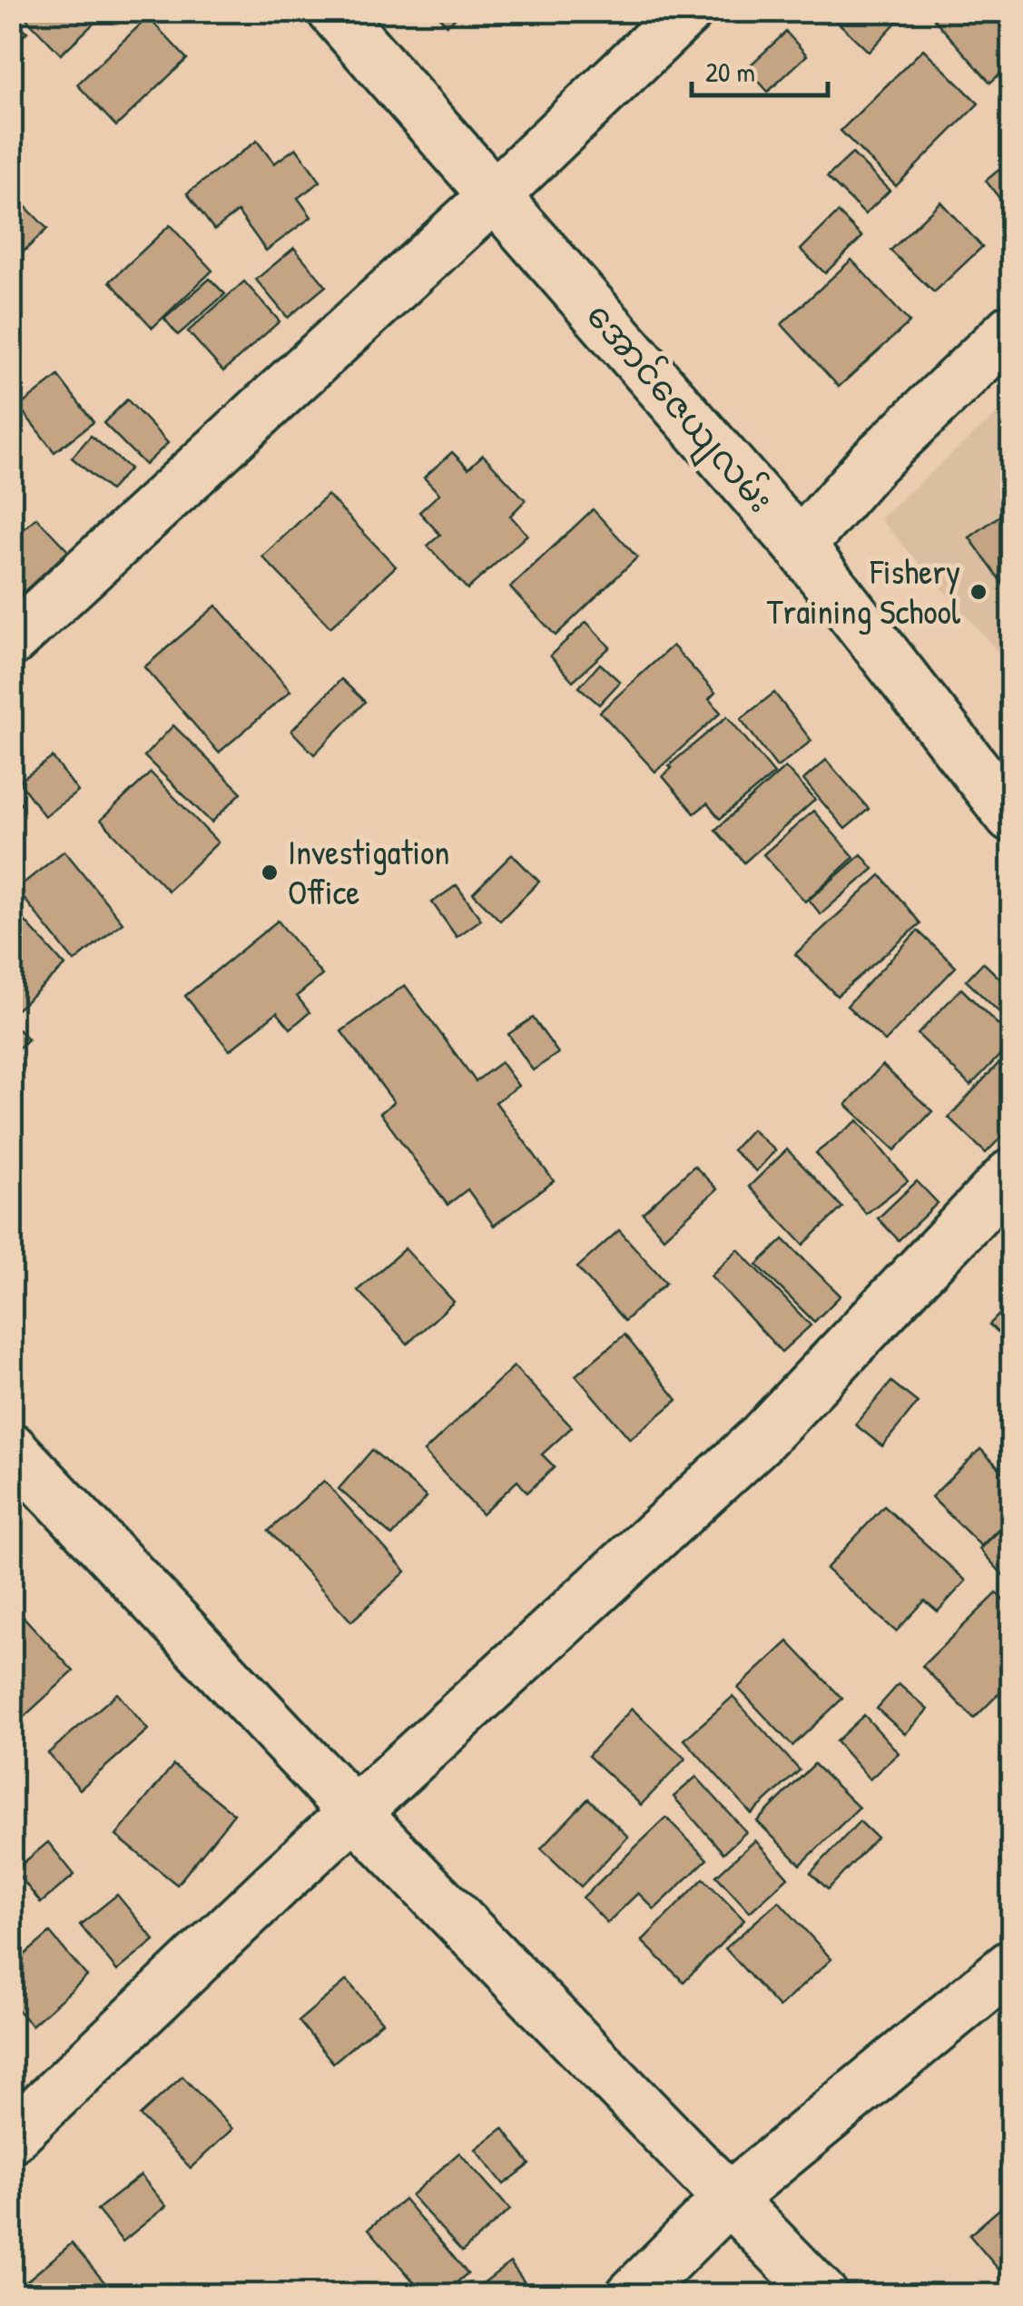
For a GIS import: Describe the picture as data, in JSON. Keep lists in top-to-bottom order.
{
  "streets": {
    "street": ["အောင်ဇေယျလမ်း"]
  },
  "places": ["Fishery Training School", "Investigation Office"],
  "scale_bar": "20 m"
}
